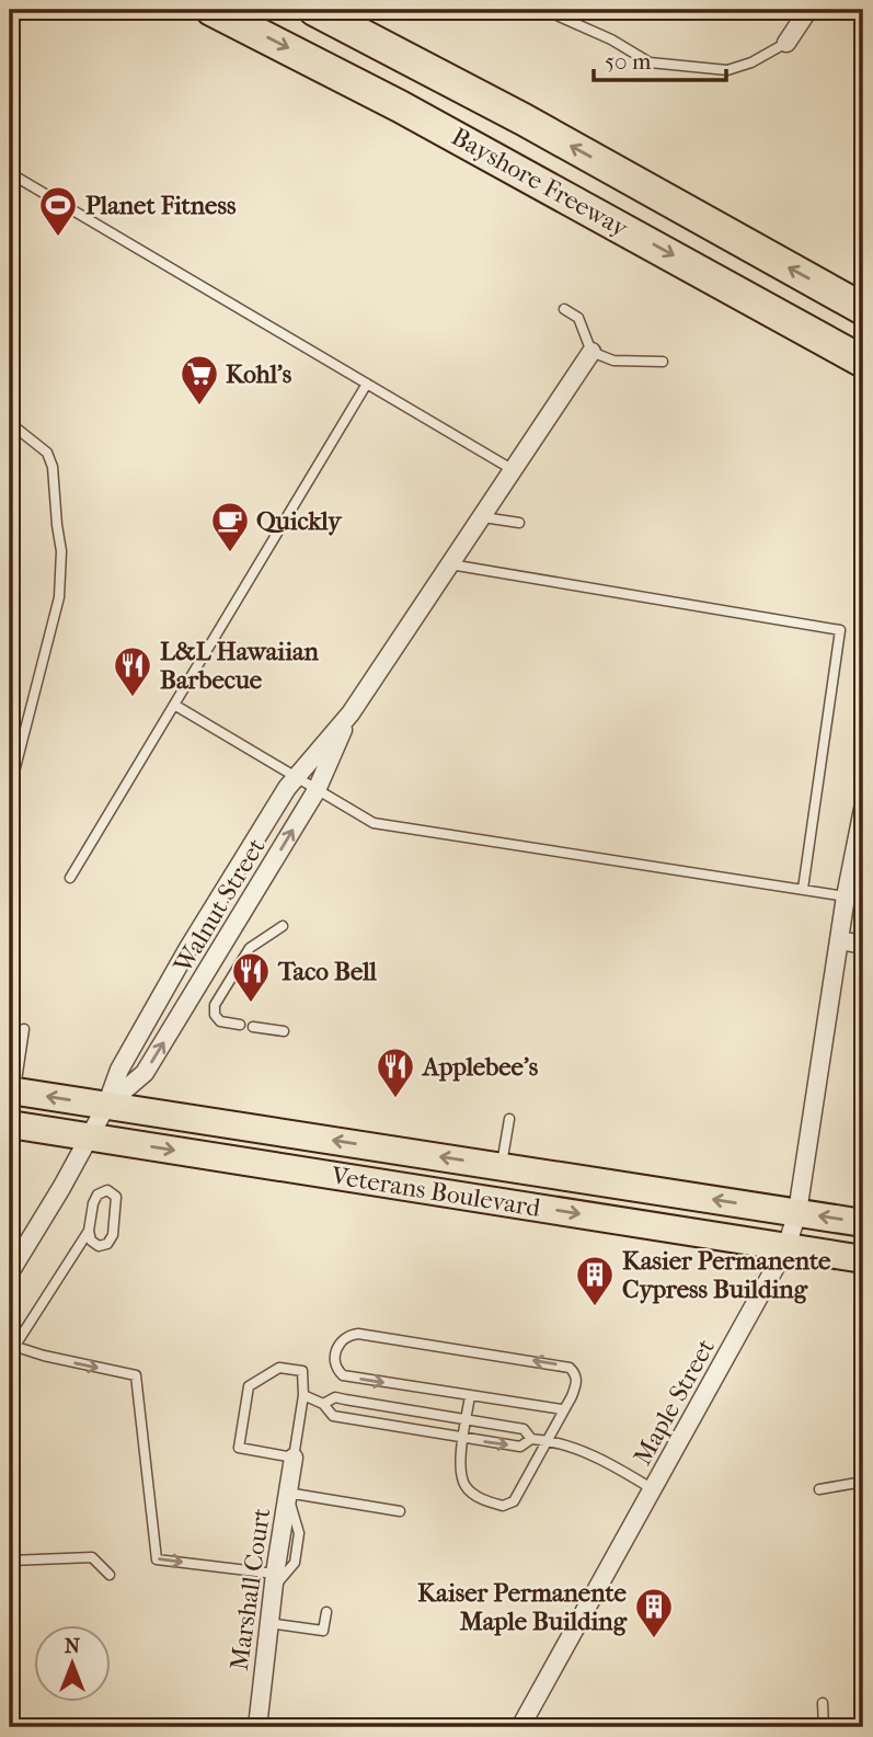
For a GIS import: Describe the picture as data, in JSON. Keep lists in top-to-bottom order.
{
  "streets": {
    "highway": ["Bayshore Freeway"],
    "main road": ["Veterans Boulevard"],
    "street": ["Walnut Street", "Maple Street", "Marshall Court"]
  },
  "crossings": [
    ["Walnut Street", "Veterans Boulevard"],
    ["Veterans Boulevard", "Maple Street"]
  ],
  "places": {
    "sports": ["Planet Fitness"],
    "supermarket": ["Kohl's"],
    "cafe": ["Quickly"],
    "restaurant": ["L&L Hawaiian Barbecue", "Taco Bell", "Applebee's"],
    "building": ["Kasier Permanente Cypress Building", "Kaiser Permanente Maple Building"]
  },
  "scale_bar": "50 m",
  "north": "top"
}
